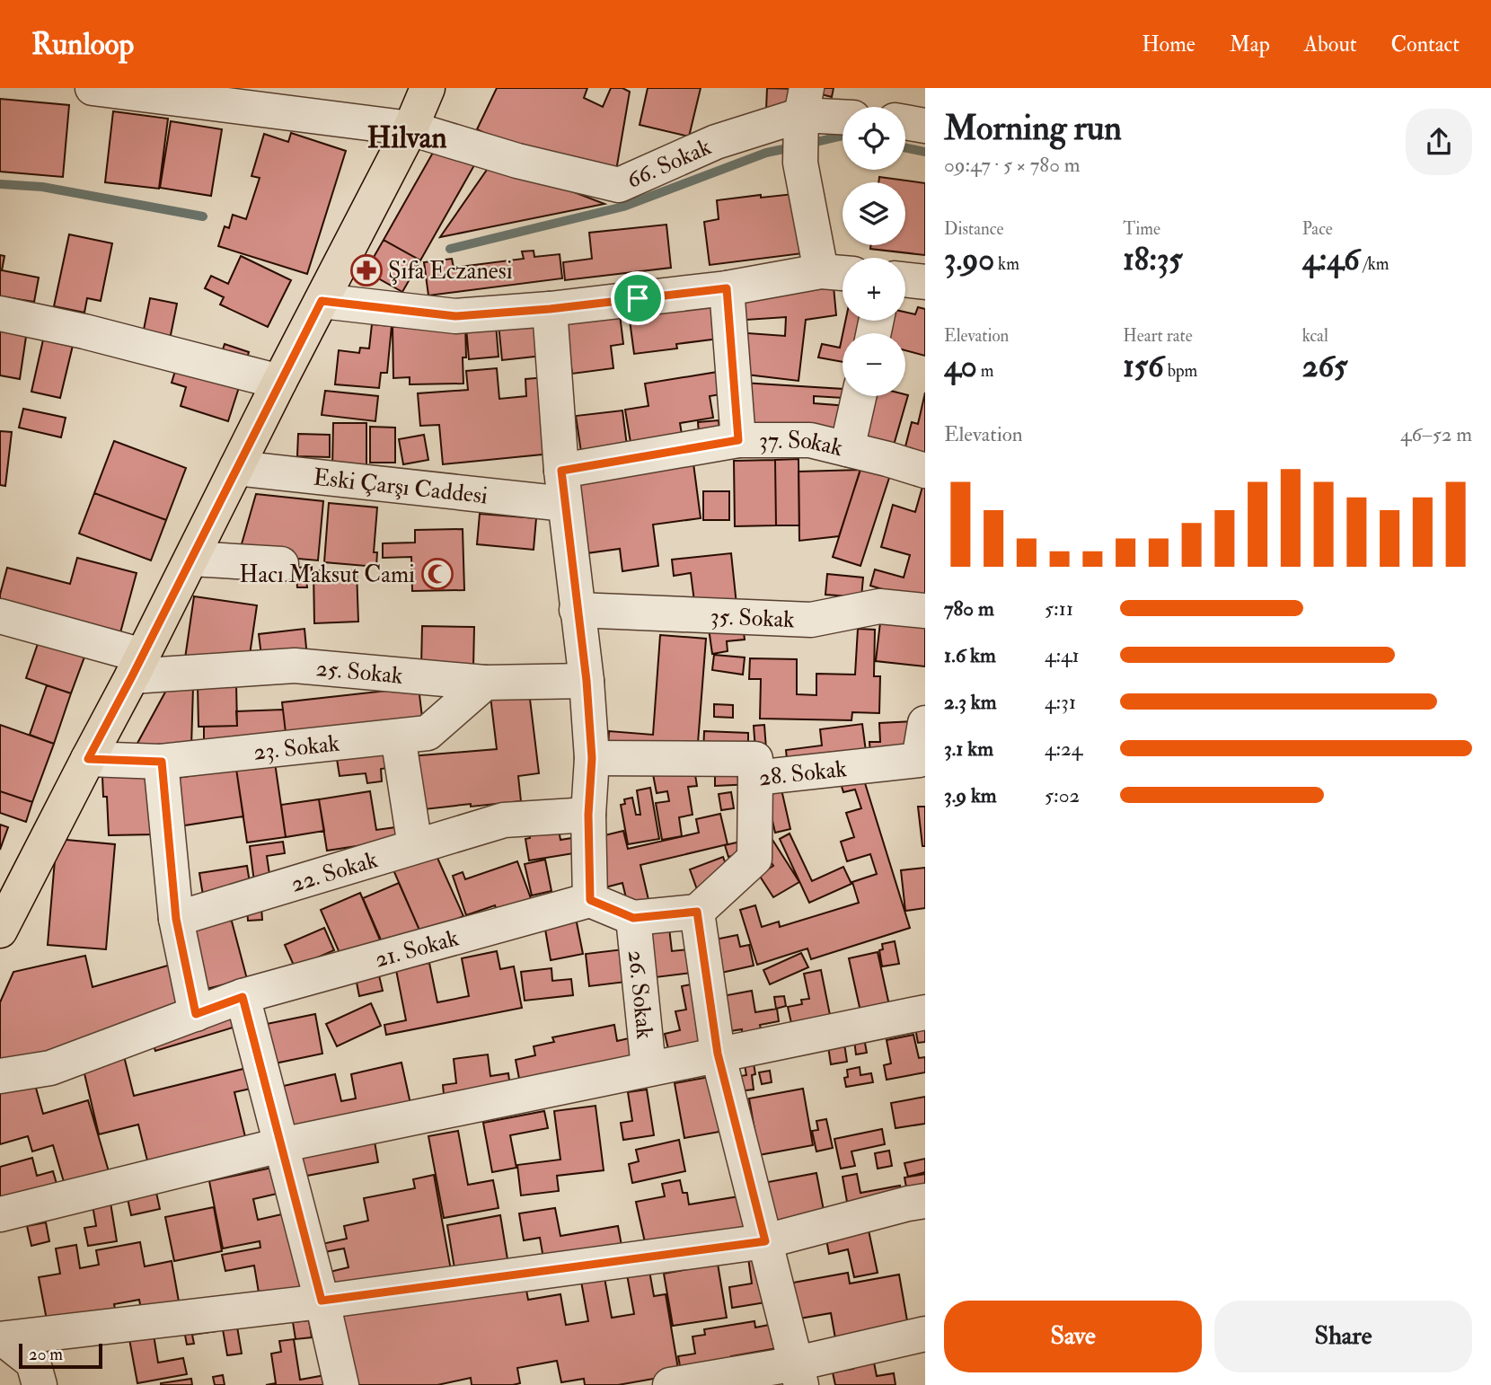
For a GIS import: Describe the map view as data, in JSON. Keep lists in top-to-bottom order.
{
  "streets": {
    "street": [
      "66. Sokak",
      "37. Sokak",
      "Eski Çarşı Caddesi",
      "35. Sokak",
      "25. Sokak",
      "23. Sokak",
      "28. Sokak",
      "22. Sokak",
      "21. Sokak",
      "26. Sokak"
    ]
  },
  "crossings": [
    ["25. Sokak", "23. Sokak"],
    ["21. Sokak", "26. Sokak"]
  ],
  "districts": ["Hilvan"],
  "places": {
    "pharmacy": ["Şifa Eczanesi"],
    "mosque": ["Hacı Maksut Cami"]
  },
  "scale_bar": "20 m",
  "page": {
    "header": "Runloop",
    "nav": [
      "Home",
      "Map",
      "About",
      "Contact"
    ],
    "heading": ["Morning run", "09:47 · 5 × 780 m"],
    "map_buttons": ["+", "−"],
    "stats": [
      ["Distance", "3.90 km"],
      ["Time", "18:35"],
      ["Pace", "4:46 /km"],
      ["Elevation", "40 m"],
      ["Heart rate", "156 bpm"],
      ["kcal", "265"]
    ],
    "chart": ["Elevation", "46–52 m"],
    "list": [
      {
        "name": "780 m",
        "note": "5:11"
      },
      {
        "name": "1.6 km",
        "note": "4:41"
      },
      {
        "name": "2.3 km",
        "note": "4:31"
      },
      {
        "name": "3.1 km",
        "note": "4:24"
      },
      {
        "name": "3.9 km",
        "note": "5:02"
      }
    ],
    "buttons": ["Save", "Share"],
    "scale": "20 m"
  }
}
